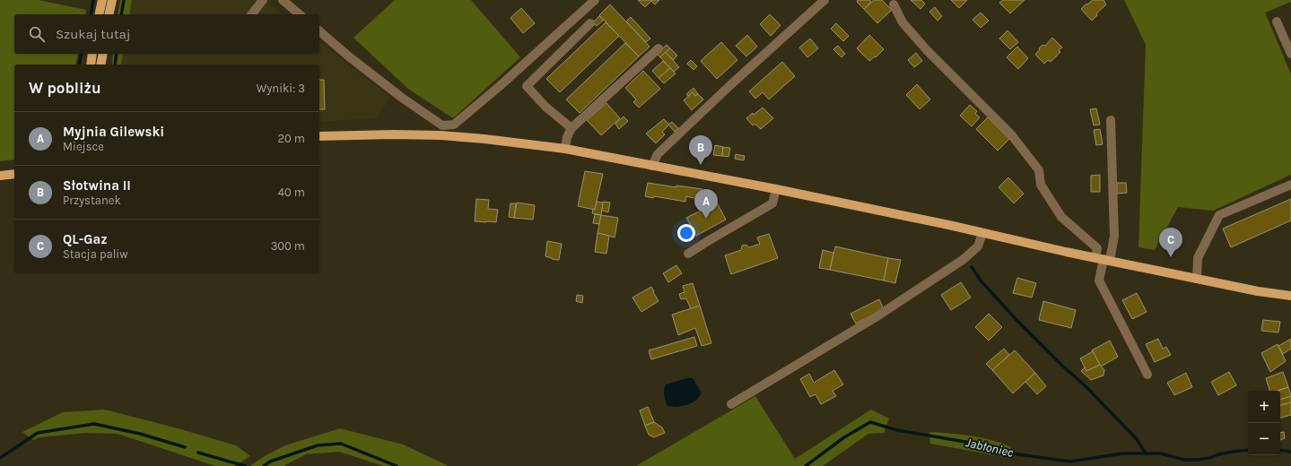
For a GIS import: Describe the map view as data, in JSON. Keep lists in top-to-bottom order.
{
  "water": ["Jabłoniec"],
  "page": {
    "search": "Szukaj tutaj",
    "heading": ["W pobliżu", "Wyniki: 3"],
    "list": [
      {
        "mark": "A",
        "name": "Myjnia Gilewski",
        "note": "Miejsce",
        "value": "20 m"
      },
      {
        "mark": "B",
        "name": "Słotwina II",
        "note": "Przystanek",
        "value": "40 m"
      },
      {
        "mark": "C",
        "name": "QL-Gaz",
        "note": "Stacja paliw",
        "value": "300 m"
      }
    ],
    "pins": ["B", "A", "C"],
    "map_buttons": ["+", "−"]
  }
}
